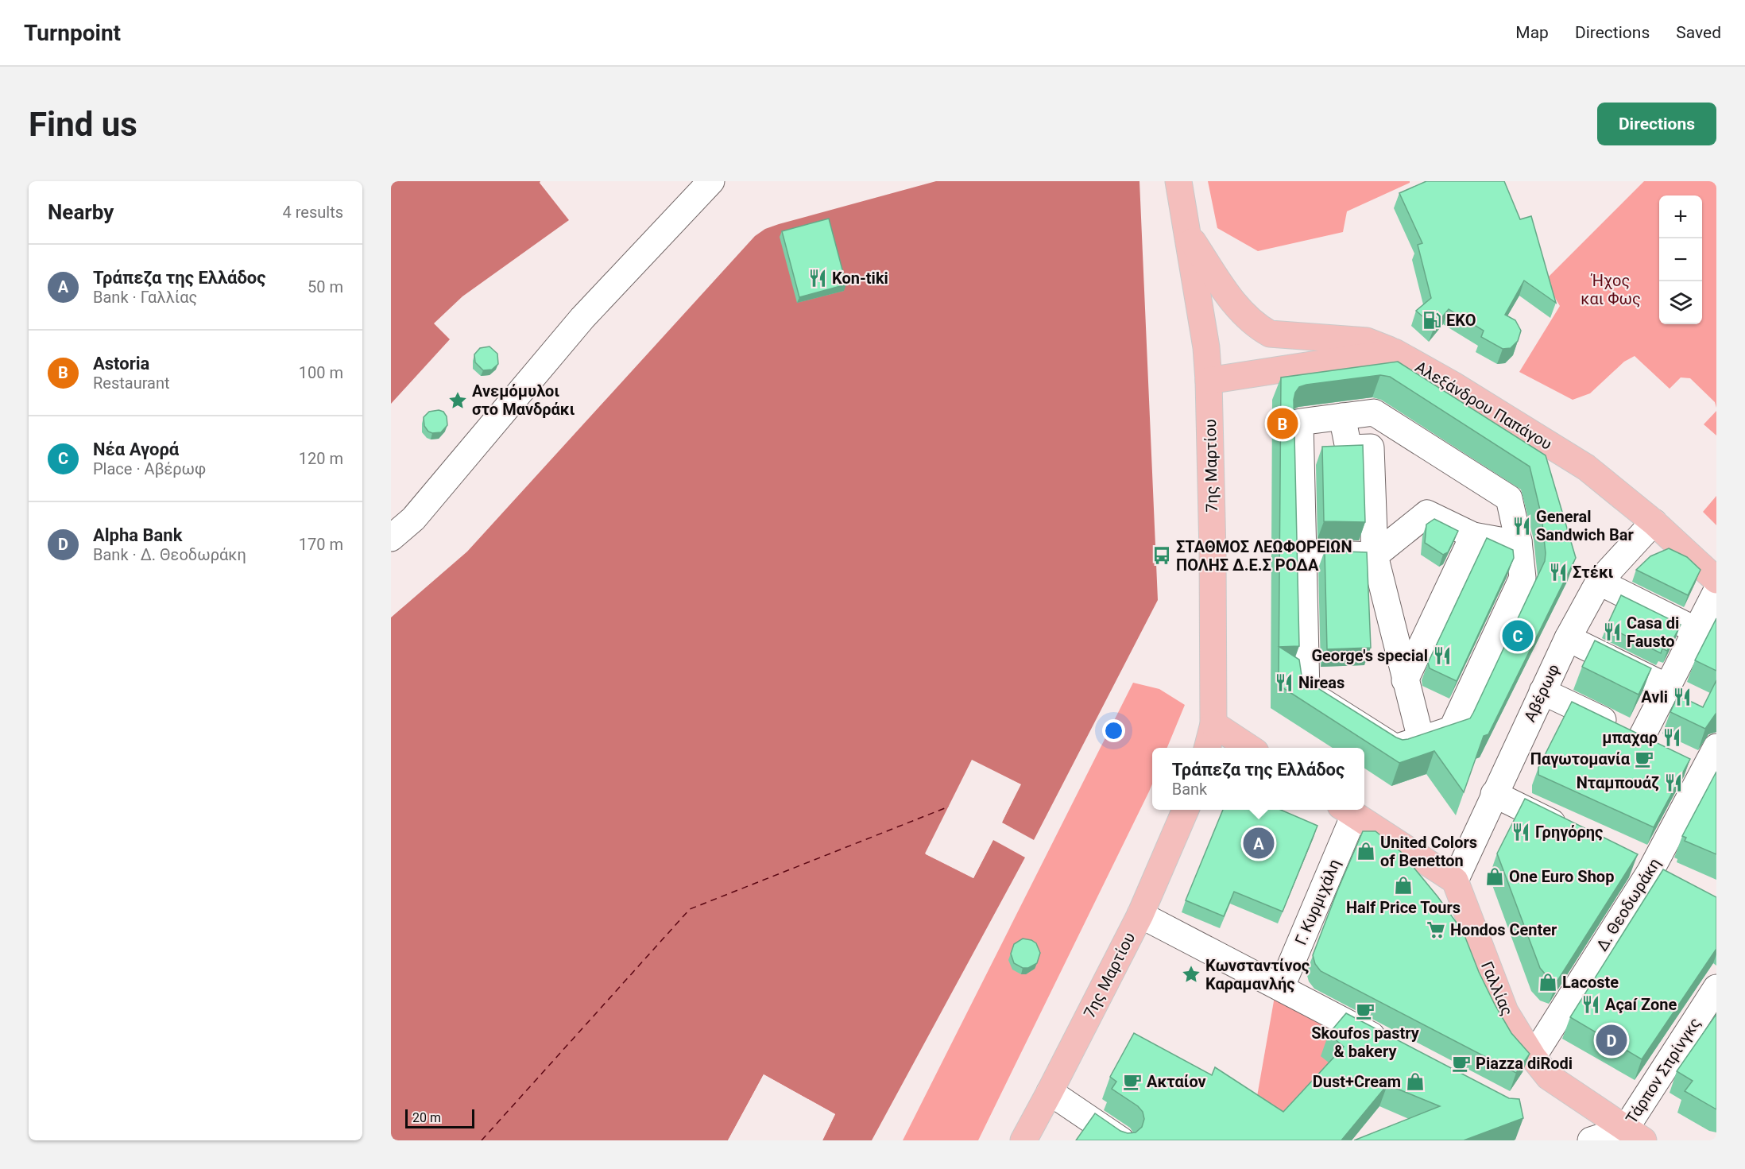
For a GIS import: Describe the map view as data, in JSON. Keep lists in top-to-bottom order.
{
  "streets": {
    "main road": ["Αλεξάνδρου Παπάγου", "7ης Μαρτίου", "Γαλλίας"],
    "street": [
      "Αβέρωφ",
      "Γ. Κυρμιχάλη",
      "Δ. Θεοδωράκη",
      "Τάρπον Σπρίνγκς"
    ]
  },
  "crossings": [
    ["Αλεξάνδρου Παπάγου", "7ης Μαρτίου"],
    ["Αλεξάνδρου Παπάγου", "Αβέρωφ"],
    ["Αβέρωφ", "Γαλλίας"],
    ["Δ. Θεοδωράκη", "Γαλλίας"],
    ["Γαλλίας", "Τάρπον Σπρίνγκς"]
  ],
  "parks": ["Ήχος και Φως"],
  "places": {
    "restaurant": [
      "Kon-tiki",
      "General Sandwich Bar",
      "Στέκι",
      "Casa di Fausto",
      "George's special",
      "Nireas",
      "Avli",
      "μπαχαρ",
      "Νταμπουάζ",
      "Γρηγόρης",
      "Açaí Zone"
    ],
    "fuel station": ["EKO"],
    "place": ["Ανεμόμυλοι στο Μανδράκι", "Κωνσταντίνος Καραμανλής"],
    "bus stop": ["ΣΤΑΘΜΟΣ ΛΕΩΦΟΡΕΙΩΝ ΠΟΛΗΣ Δ.Ε.Σ ΡΟΔΑ"],
    "cafe": [
      "Παγωτομανία",
      "Skoufos pastry & bakery",
      "Piazza diRodi",
      "Ακταίον"
    ],
    "shop": [
      "United Colors of Benetton",
      "One Euro Shop",
      "Half Price Tours",
      "Lacoste",
      "Dust+Cream"
    ],
    "supermarket": ["Hondos Center"]
  },
  "scale_bar": "20 m",
  "page": {
    "header": "Turnpoint",
    "nav": ["Map", "Directions", "Saved"],
    "buttons": "Directions",
    "title": "Find us",
    "heading": ["Nearby", "4 results"],
    "map_buttons": ["+", "−"],
    "list": [
      {
        "mark": "A",
        "name": "Τράπεζα της Ελλάδος",
        "note": "Bank · Γαλλίας",
        "value": "50 m"
      },
      {
        "mark": "B",
        "name": "Astoria",
        "note": "Restaurant",
        "value": "100 m"
      },
      {
        "mark": "C",
        "name": "Νέα Αγορά",
        "note": "Place · Αβέρωφ",
        "value": "120 m"
      },
      {
        "mark": "D",
        "name": "Alpha Bank",
        "note": "Bank · Δ. Θεοδωράκη",
        "value": "170 m"
      }
    ],
    "pins": [
      "B",
      "C",
      "A",
      "D"
    ],
    "popup": ["Τράπεζα της Ελλάδος", "Bank"],
    "scale": "20 m"
  }
}
